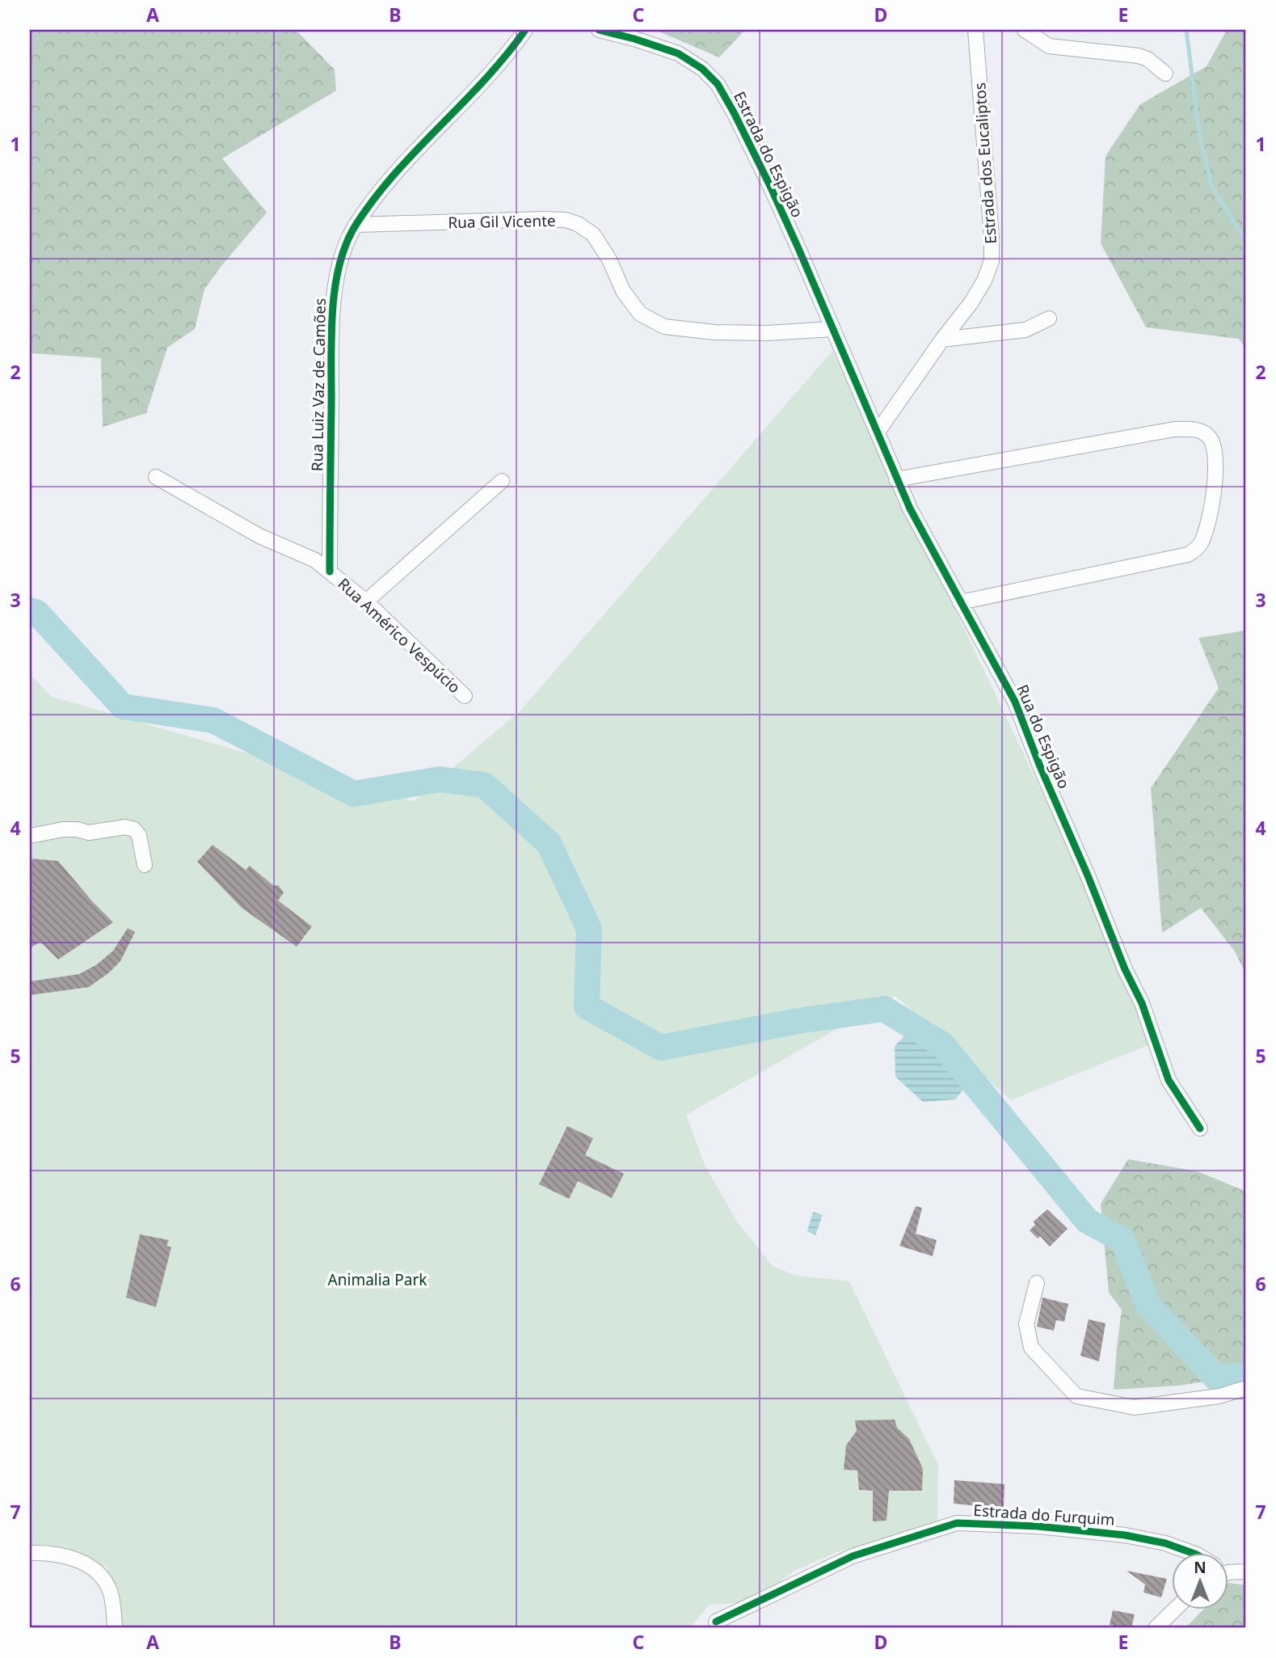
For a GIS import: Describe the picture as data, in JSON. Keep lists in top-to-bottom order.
{
  "streets": {
    "street": [
      "Estrada do Espigão",
      "Estrada dos Eucaliptos",
      "Rua Gil Vicente",
      "Rua Luiz Vaz de Camões",
      "Rua Américo Vespúcio",
      "Rua do Espigão",
      "Estrada do Furquim"
    ]
  },
  "crossings": [
    ["Estrada do Espigão", "Rua Gil Vicente"],
    ["Estrada do Espigão", "Rua do Espigão"],
    ["Estrada dos Eucaliptos", "Rua do Espigão"],
    ["Rua Gil Vicente", "Rua Luiz Vaz de Camões"],
    ["Rua Gil Vicente", "Rua do Espigão"],
    ["Rua Luiz Vaz de Camões", "Rua Américo Vespúcio"]
  ],
  "parks": ["Animalia Park"],
  "north": "top",
  "grid": {
    "columns": [
      "A",
      "B",
      "C",
      "D",
      "E"
    ],
    "rows": [
      "1",
      "2",
      "3",
      "4",
      "5",
      "6",
      "7"
    ]
  }
}
